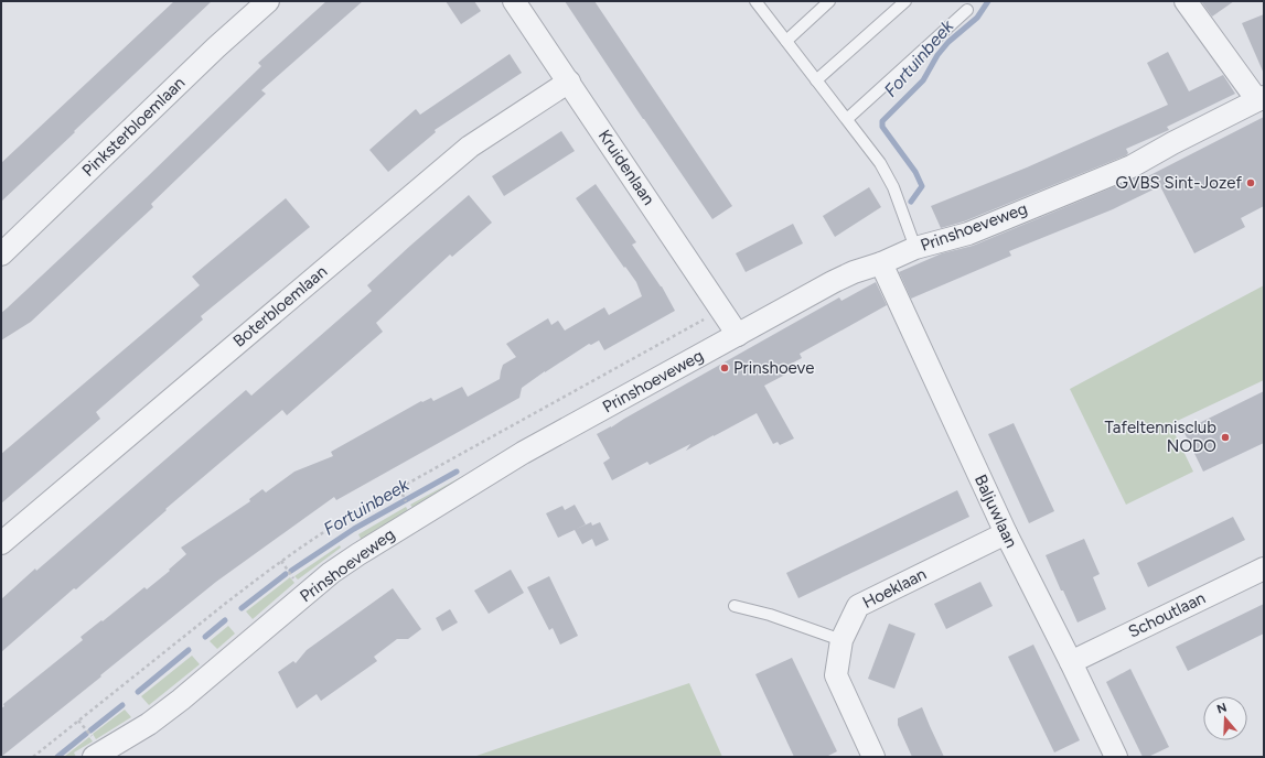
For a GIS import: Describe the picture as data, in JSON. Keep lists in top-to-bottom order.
{
  "streets": {
    "street": [
      "Pinksterbloemlaan",
      "Kruidenlaan",
      "Prinshoeveweg",
      "Boterbloemlaan",
      "Baljuwlaan",
      "Hoeklaan",
      "Schoutlaan"
    ]
  },
  "crossings": [
    ["Kruidenlaan", "Prinshoeveweg"],
    ["Kruidenlaan", "Boterbloemlaan"],
    ["Prinshoeveweg", "Baljuwlaan"],
    ["Baljuwlaan", "Hoeklaan"],
    ["Baljuwlaan", "Schoutlaan"]
  ],
  "water": ["Fortuinbeek"],
  "places": ["GVBS Sint-Jozef", "Prinshoeve", "Tafeltennisclub NODO"],
  "north": "top"
}
